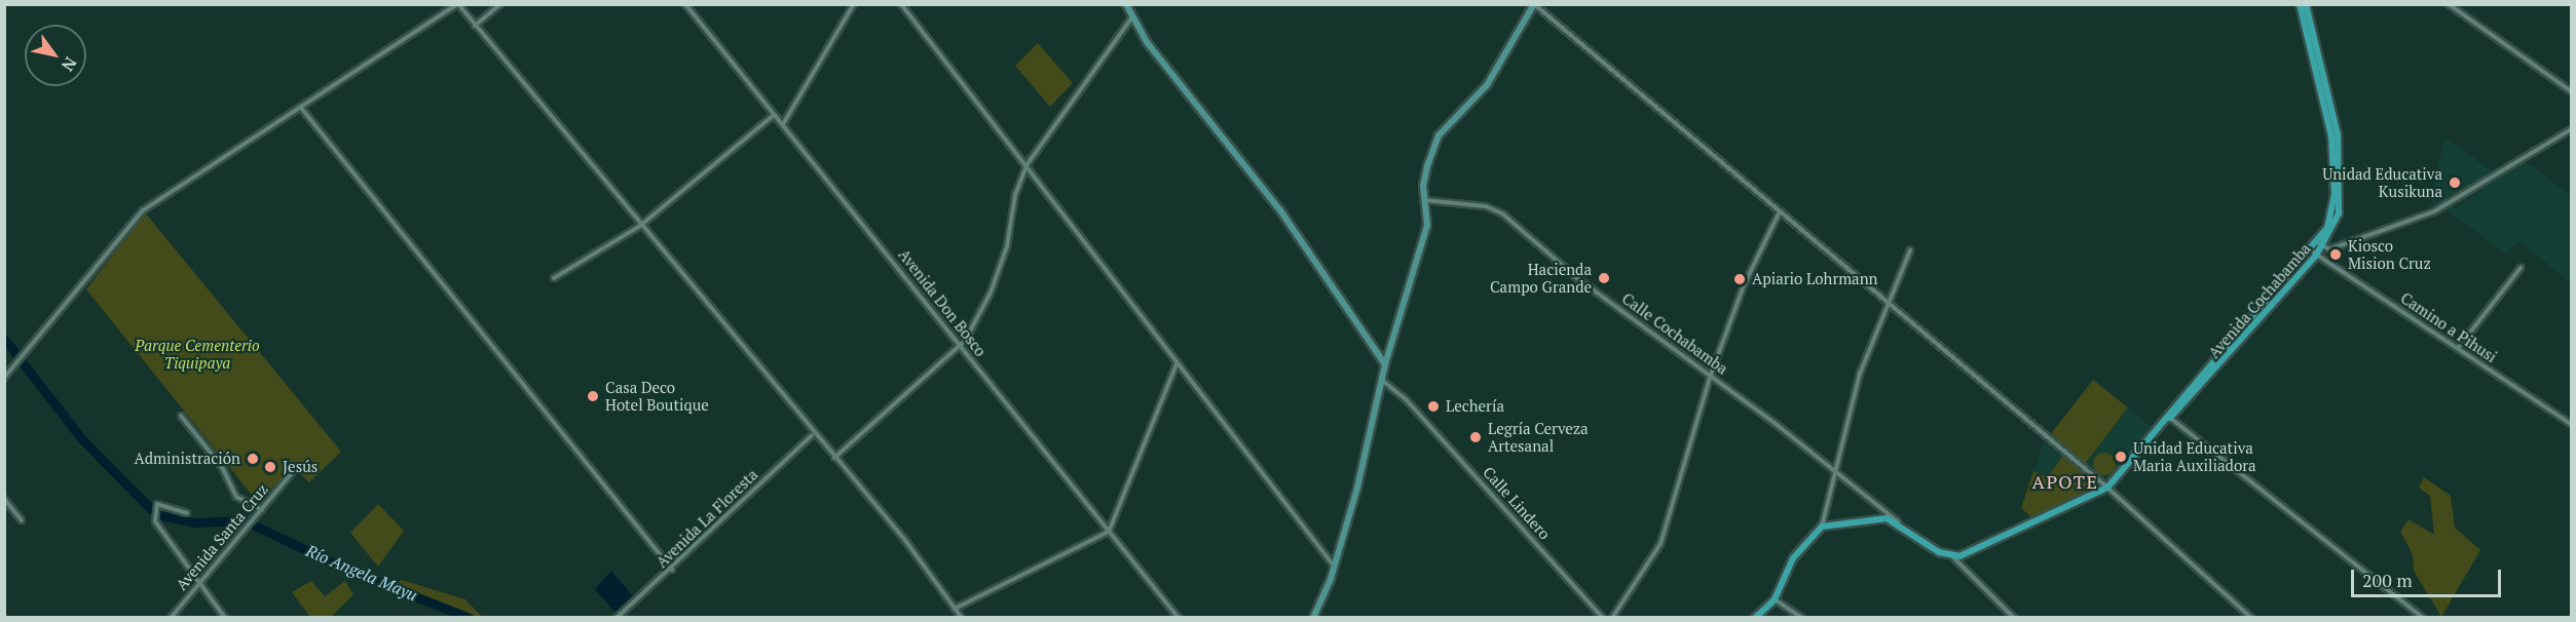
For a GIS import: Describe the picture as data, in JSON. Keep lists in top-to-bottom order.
{
  "streets": {
    "main road": ["Avenida Cochabamba"],
    "street": [
      "Avenida Don Bosco",
      "Camino a Pihusi",
      "Calle Cochabamba",
      "Calle Lindero",
      "Avenida La Floresta",
      "Avenida Santa Cruz"
    ]
  },
  "crossings": [
    ["Avenida Cochabamba", "Camino a Pihusi"]
  ],
  "districts": ["APOTE"],
  "water": ["Río Angela Mayu"],
  "parks": ["Parque Cementerio Tiquipaya"],
  "places": [
    "Unidad Educativa Kusikuna",
    "Kiosco Mision Cruz",
    "Hacienda Campo Grande",
    "Apiario Lohrmann",
    "Casa Deco Hotel Boutique",
    "Lechería",
    "Legría Cerveza Artesanal",
    "Unidad Educativa Maria Auxiliadora",
    "Administración",
    "Jesús"
  ],
  "scale_bar": "200 m",
  "north": "bottom right"
}
